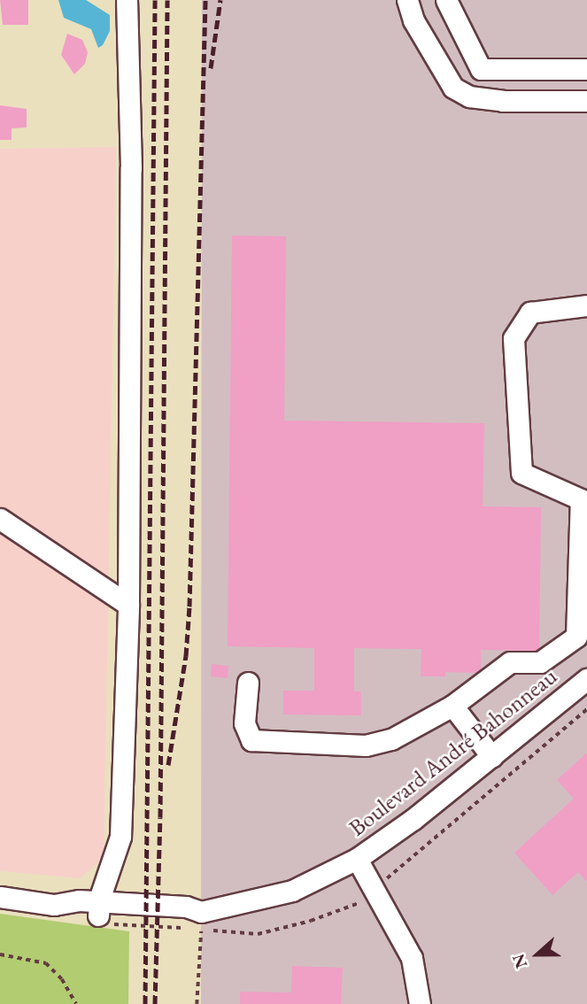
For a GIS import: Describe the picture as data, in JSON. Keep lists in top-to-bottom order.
{
  "streets": {
    "street": ["Boulevard André Bahonneau"]
  },
  "north": "left"
}
